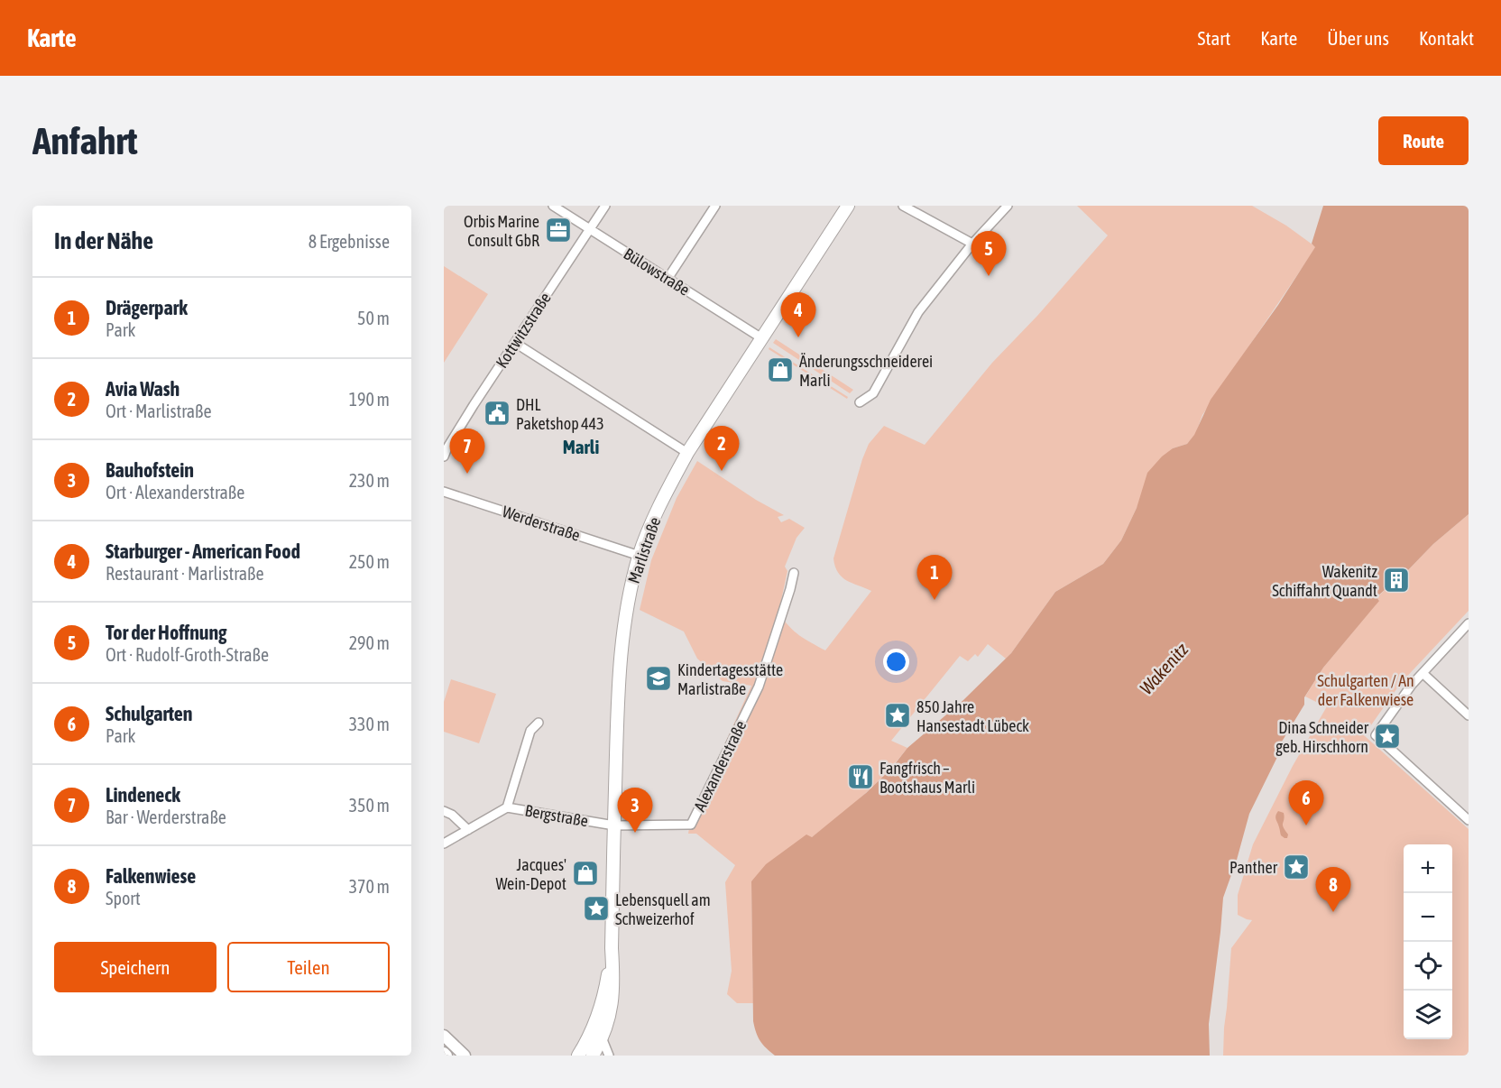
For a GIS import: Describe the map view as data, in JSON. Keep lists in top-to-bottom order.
{
  "streets": {
    "main road": ["Marlistraße"],
    "street": [
      "Bülowstraße",
      "Kottwitzstraße",
      "Werderstraße",
      "Alexanderstraße",
      "Bergstraße"
    ]
  },
  "crossings": [
    ["Bülowstraße", "Kottwitzstraße"],
    ["Bülowstraße", "Marlistraße"],
    ["Werderstraße", "Marlistraße"],
    ["Marlistraße", "Alexanderstraße"],
    ["Marlistraße", "Bergstraße"],
    ["Alexanderstraße", "Bergstraße"]
  ],
  "districts": ["Marli"],
  "water": ["Wakenitz"],
  "parks": ["Schulgarten / An der Falkenwiese"],
  "places": {
    "office": ["Orbis Marine Consult GbR"],
    "shop": ["Änderungsschneiderei Marli", "Jacques' Wein-Depot"],
    "public building": ["DHL Paketshop 443"],
    "building": ["Wakenitz Schiffahrt Quandt"],
    "school or university": ["Kindertagesstätte Marlistraße"],
    "place": [
      "850 Jahre Hansestadt Lübeck",
      "Dina Schneider geb. Hirschhorn",
      "Panther",
      "Lebensquell am Schweizerhof"
    ],
    "restaurant": ["Fangfrisch – Bootshaus Marli"]
  },
  "page": {
    "header": "Karte",
    "nav": [
      "Start",
      "Karte",
      "Über uns",
      "Kontakt"
    ],
    "buttons": [
      "Route",
      ["Speichern", "Teilen"]
    ],
    "title": "Anfahrt",
    "heading": ["In der Nähe", "8 Ergebnisse"],
    "pins": [
      "5",
      "4",
      "2",
      "7",
      "1",
      "6",
      "3",
      "8"
    ],
    "list": [
      {
        "mark": "1",
        "name": "Drägerpark",
        "note": "Park",
        "value": "50 m"
      },
      {
        "mark": "2",
        "name": "Avia Wash",
        "note": "Ort · Marlistraße",
        "value": "190 m"
      },
      {
        "mark": "3",
        "name": "Bauhofstein",
        "note": "Ort · Alexanderstraße",
        "value": "230 m"
      },
      {
        "mark": "4",
        "name": "Starburger - American Food",
        "note": "Restaurant · Marlistraße",
        "value": "250 m"
      },
      {
        "mark": "5",
        "name": "Tor der Hoffnung",
        "note": "Ort · Rudolf-Groth-Straße",
        "value": "290 m"
      },
      {
        "mark": "6",
        "name": "Schulgarten",
        "note": "Park",
        "value": "330 m"
      },
      {
        "mark": "7",
        "name": "Lindeneck",
        "note": "Bar · Werderstraße",
        "value": "350 m"
      },
      {
        "mark": "8",
        "name": "Falkenwiese",
        "note": "Sport",
        "value": "370 m"
      }
    ],
    "map_buttons": ["+", "−"]
  }
}
